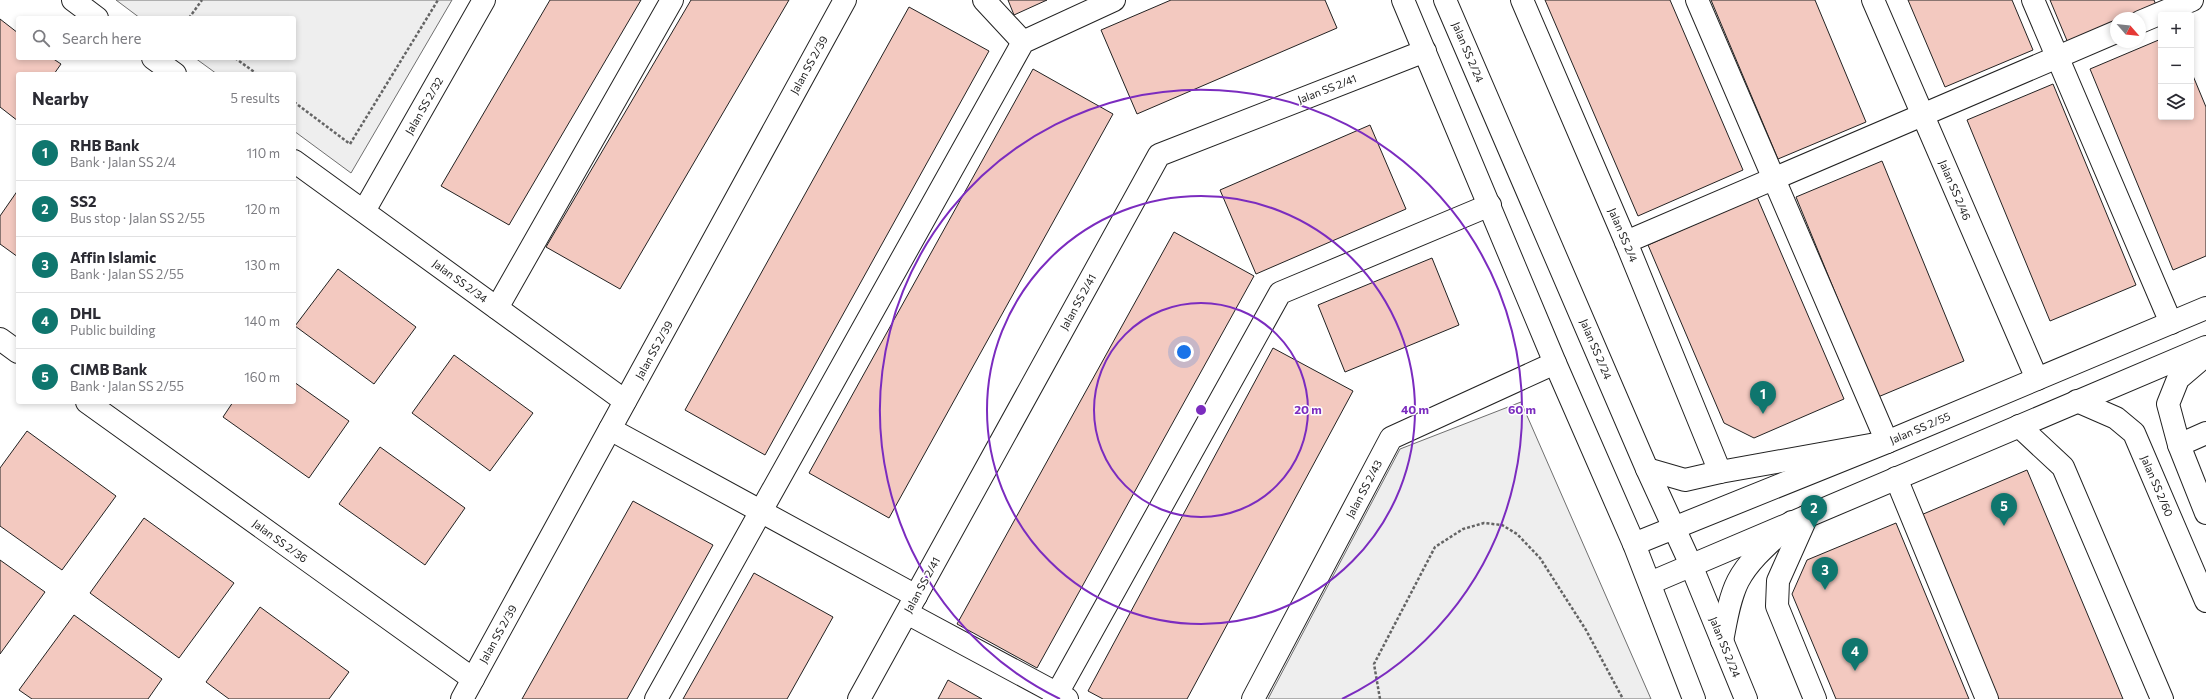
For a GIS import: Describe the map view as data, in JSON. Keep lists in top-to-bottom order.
{
  "streets": {
    "street": [
      "Jalan SS 2/24",
      "Jalan SS 2/39",
      "Jalan SS 2/41",
      "Jalan SS 2/32",
      "Jalan SS 2/46",
      "Jalan SS 2/4",
      "Jalan SS 2/34",
      "Jalan SS 2/55",
      "Jalan SS 2/60",
      "Jalan SS 2/43",
      "Jalan SS 2/36"
    ]
  },
  "crossings": [
    ["Jalan SS 2/24", "Jalan SS 2/55"],
    ["Jalan SS 2/39", "Jalan SS 2/34"],
    ["Jalan SS 2/39", "Jalan SS 2/36"],
    ["Jalan SS 2/32", "Jalan SS 2/34"],
    ["Jalan SS 2/46", "Jalan SS 2/55"]
  ],
  "north": "bottom right",
  "page": {
    "map_buttons": ["+", "−"],
    "search": "Search here",
    "heading": ["Nearby", "5 results"],
    "list": [
      {
        "mark": "1",
        "name": "RHB Bank",
        "note": "Bank · Jalan SS 2/4",
        "value": "110 m"
      },
      {
        "mark": "2",
        "name": "SS2",
        "note": "Bus stop · Jalan SS 2/55",
        "value": "120 m"
      },
      {
        "mark": "3",
        "name": "Affin Islamic",
        "note": "Bank · Jalan SS 2/55",
        "value": "130 m"
      },
      {
        "mark": "4",
        "name": "DHL",
        "note": "Public building",
        "value": "140 m"
      },
      {
        "mark": "5",
        "name": "CIMB Bank",
        "note": "Bank · Jalan SS 2/55",
        "value": "160 m"
      }
    ],
    "pins": [
      "1",
      "5",
      "2",
      "3",
      "4"
    ]
  },
  "rings": ["20 m", "40 m", "60 m"]
}
